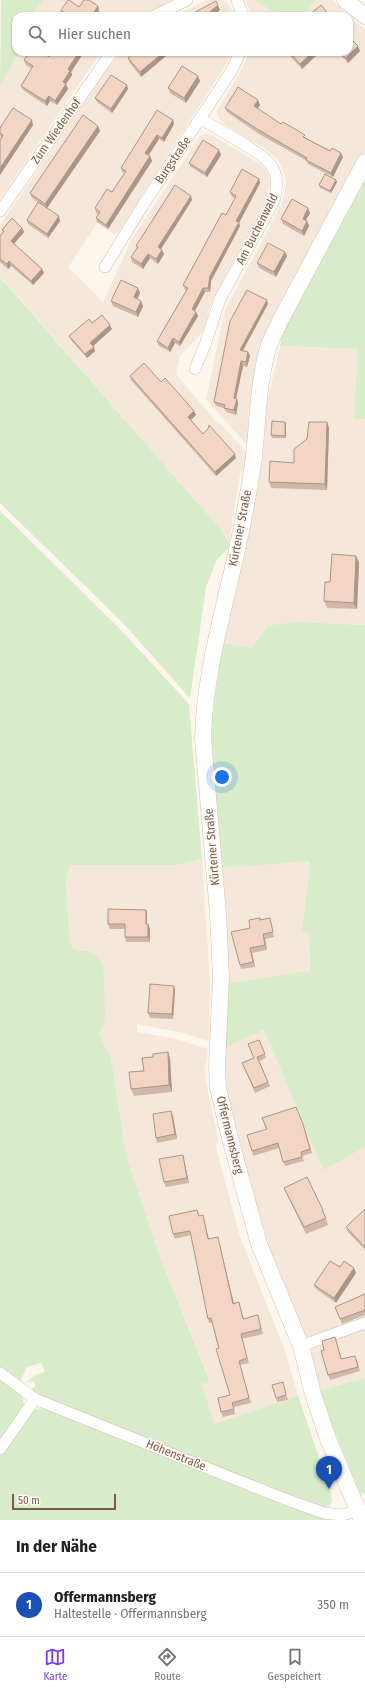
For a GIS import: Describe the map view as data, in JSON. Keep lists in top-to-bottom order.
{
  "streets": {
    "street": [
      "Zum Wiedenhof",
      "Burgstraße",
      "Am Buchenwald",
      "Kürtener Straße",
      "Offermannsberg",
      "Höhenstraße"
    ]
  },
  "crossings": [
    ["Burgstraße", "Am Buchenwald"],
    ["Kürtener Straße", "Offermannsberg"],
    ["Offermannsberg", "Höhenstraße"]
  ],
  "scale_bar": "50 m",
  "page": {
    "search": "Hier suchen",
    "pins": "1",
    "scale": "50 m",
    "heading": "In der Nähe",
    "list": [
      {
        "mark": "1",
        "name": "Offermannsberg",
        "note": "Haltestelle · Offermannsberg",
        "value": "350 m"
      }
    ],
    "nav": ["Karte", "Route", "Gespeichert"]
  }
}
